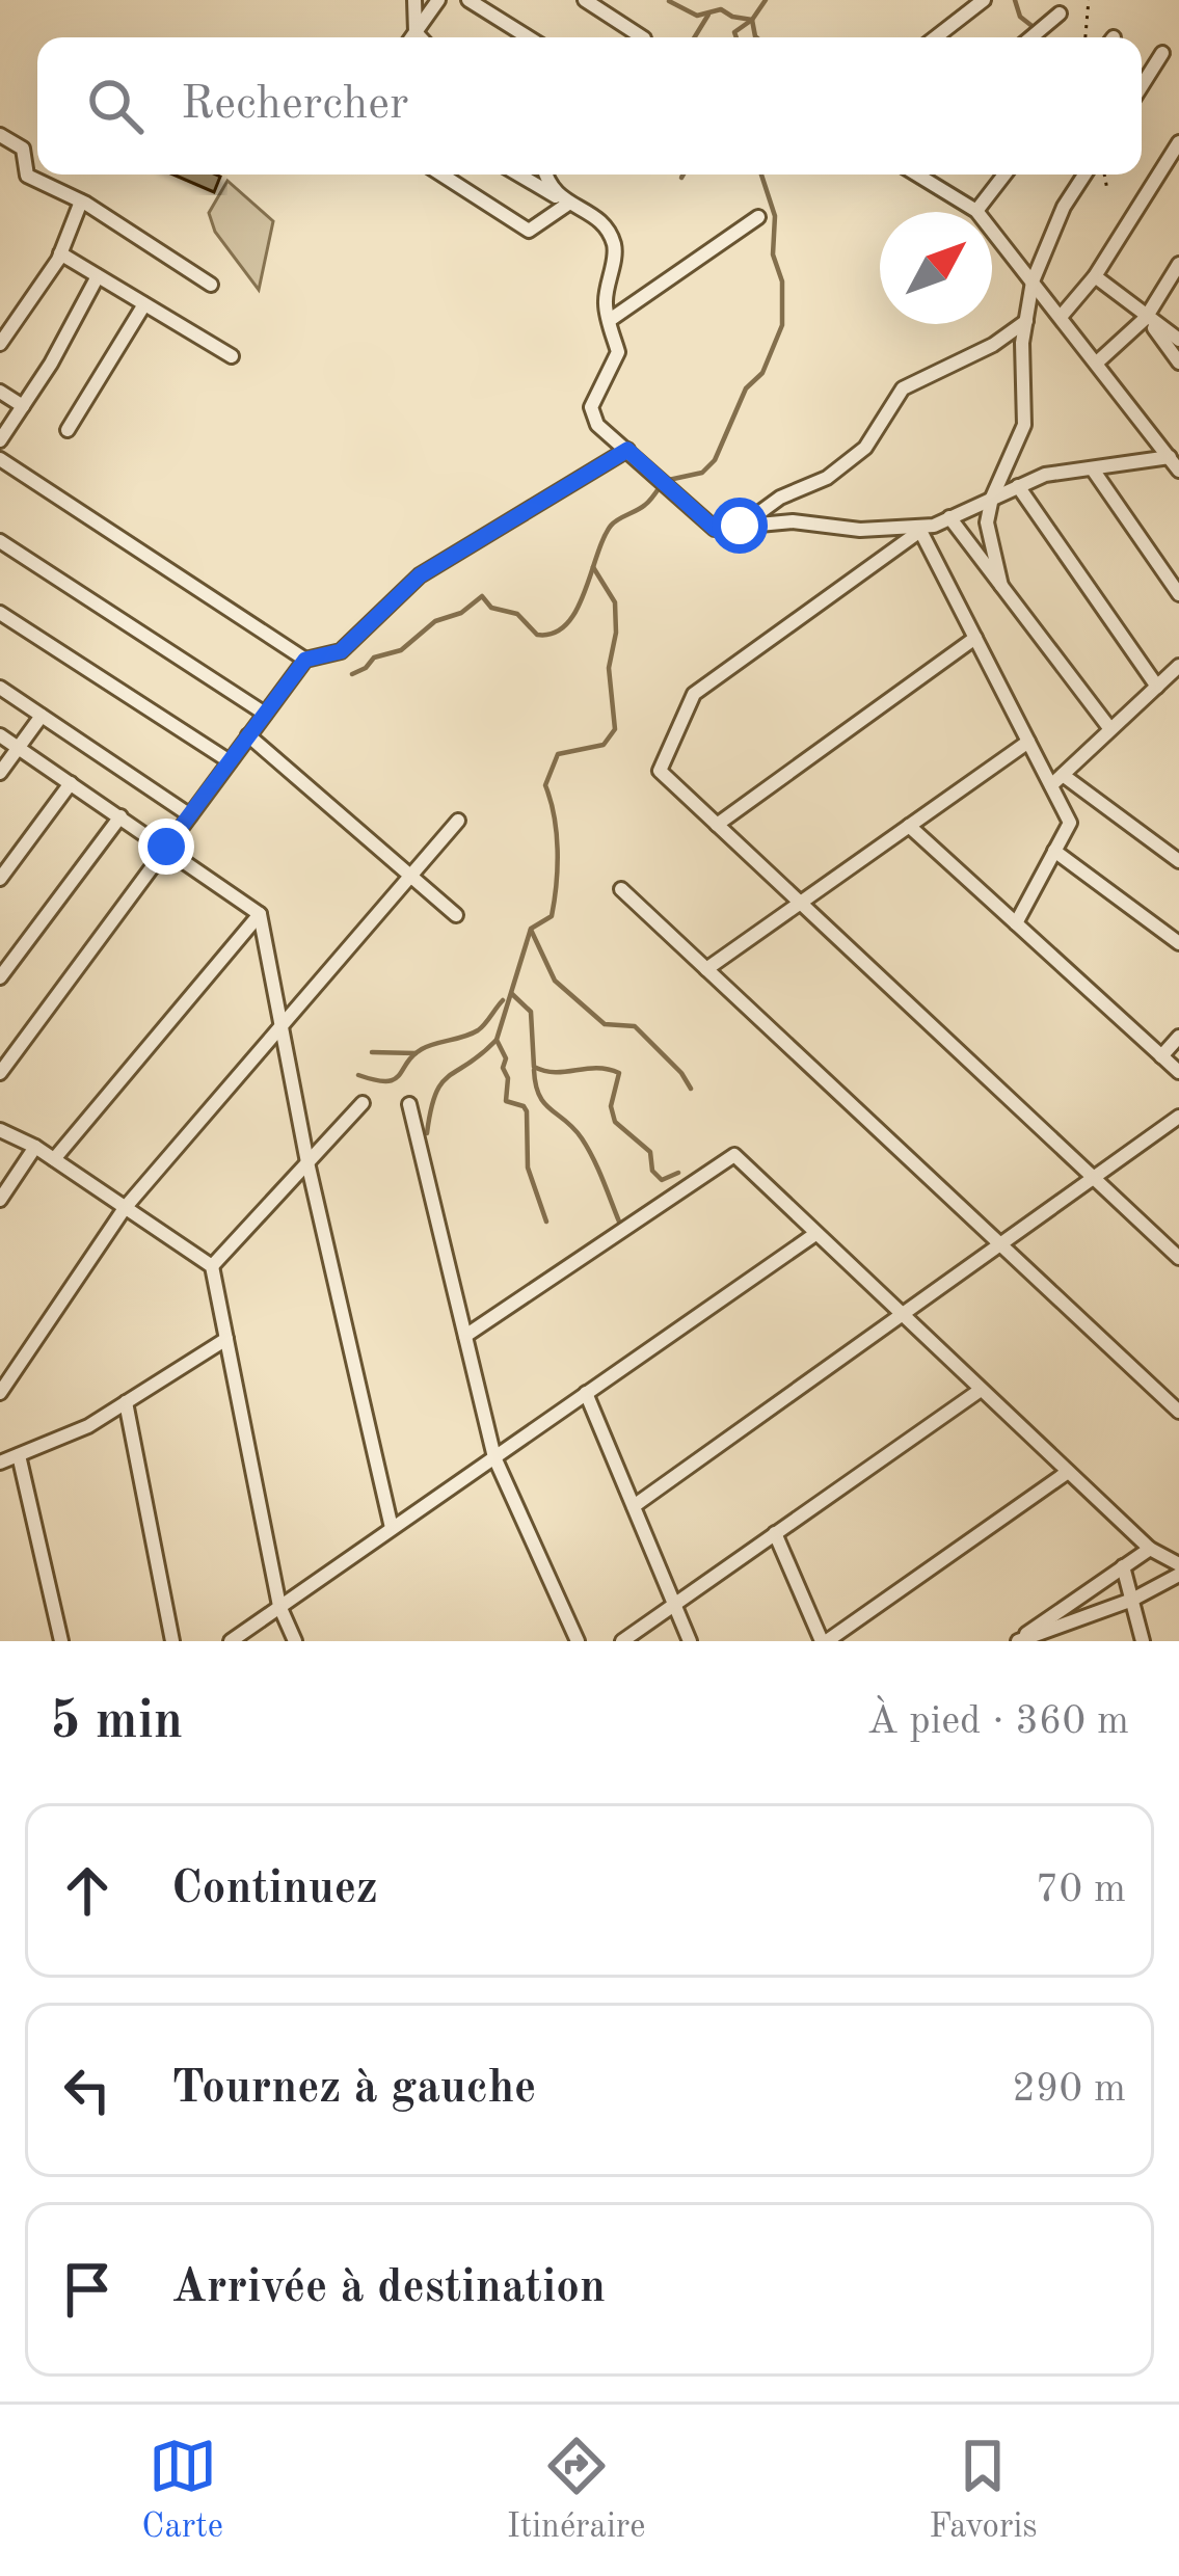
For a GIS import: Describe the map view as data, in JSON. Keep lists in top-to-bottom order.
{
  "north": "top right",
  "page": {
    "search": "Rechercher",
    "heading": ["5 min", "À pied · 360 m"],
    "list": [
      ["Continuez", "70 m"],
      ["Tournez à gauche", "290 m"],
      "Arrivée à destination"
    ],
    "nav": ["Carte", "Itinéraire", "Favoris"]
  }
}
